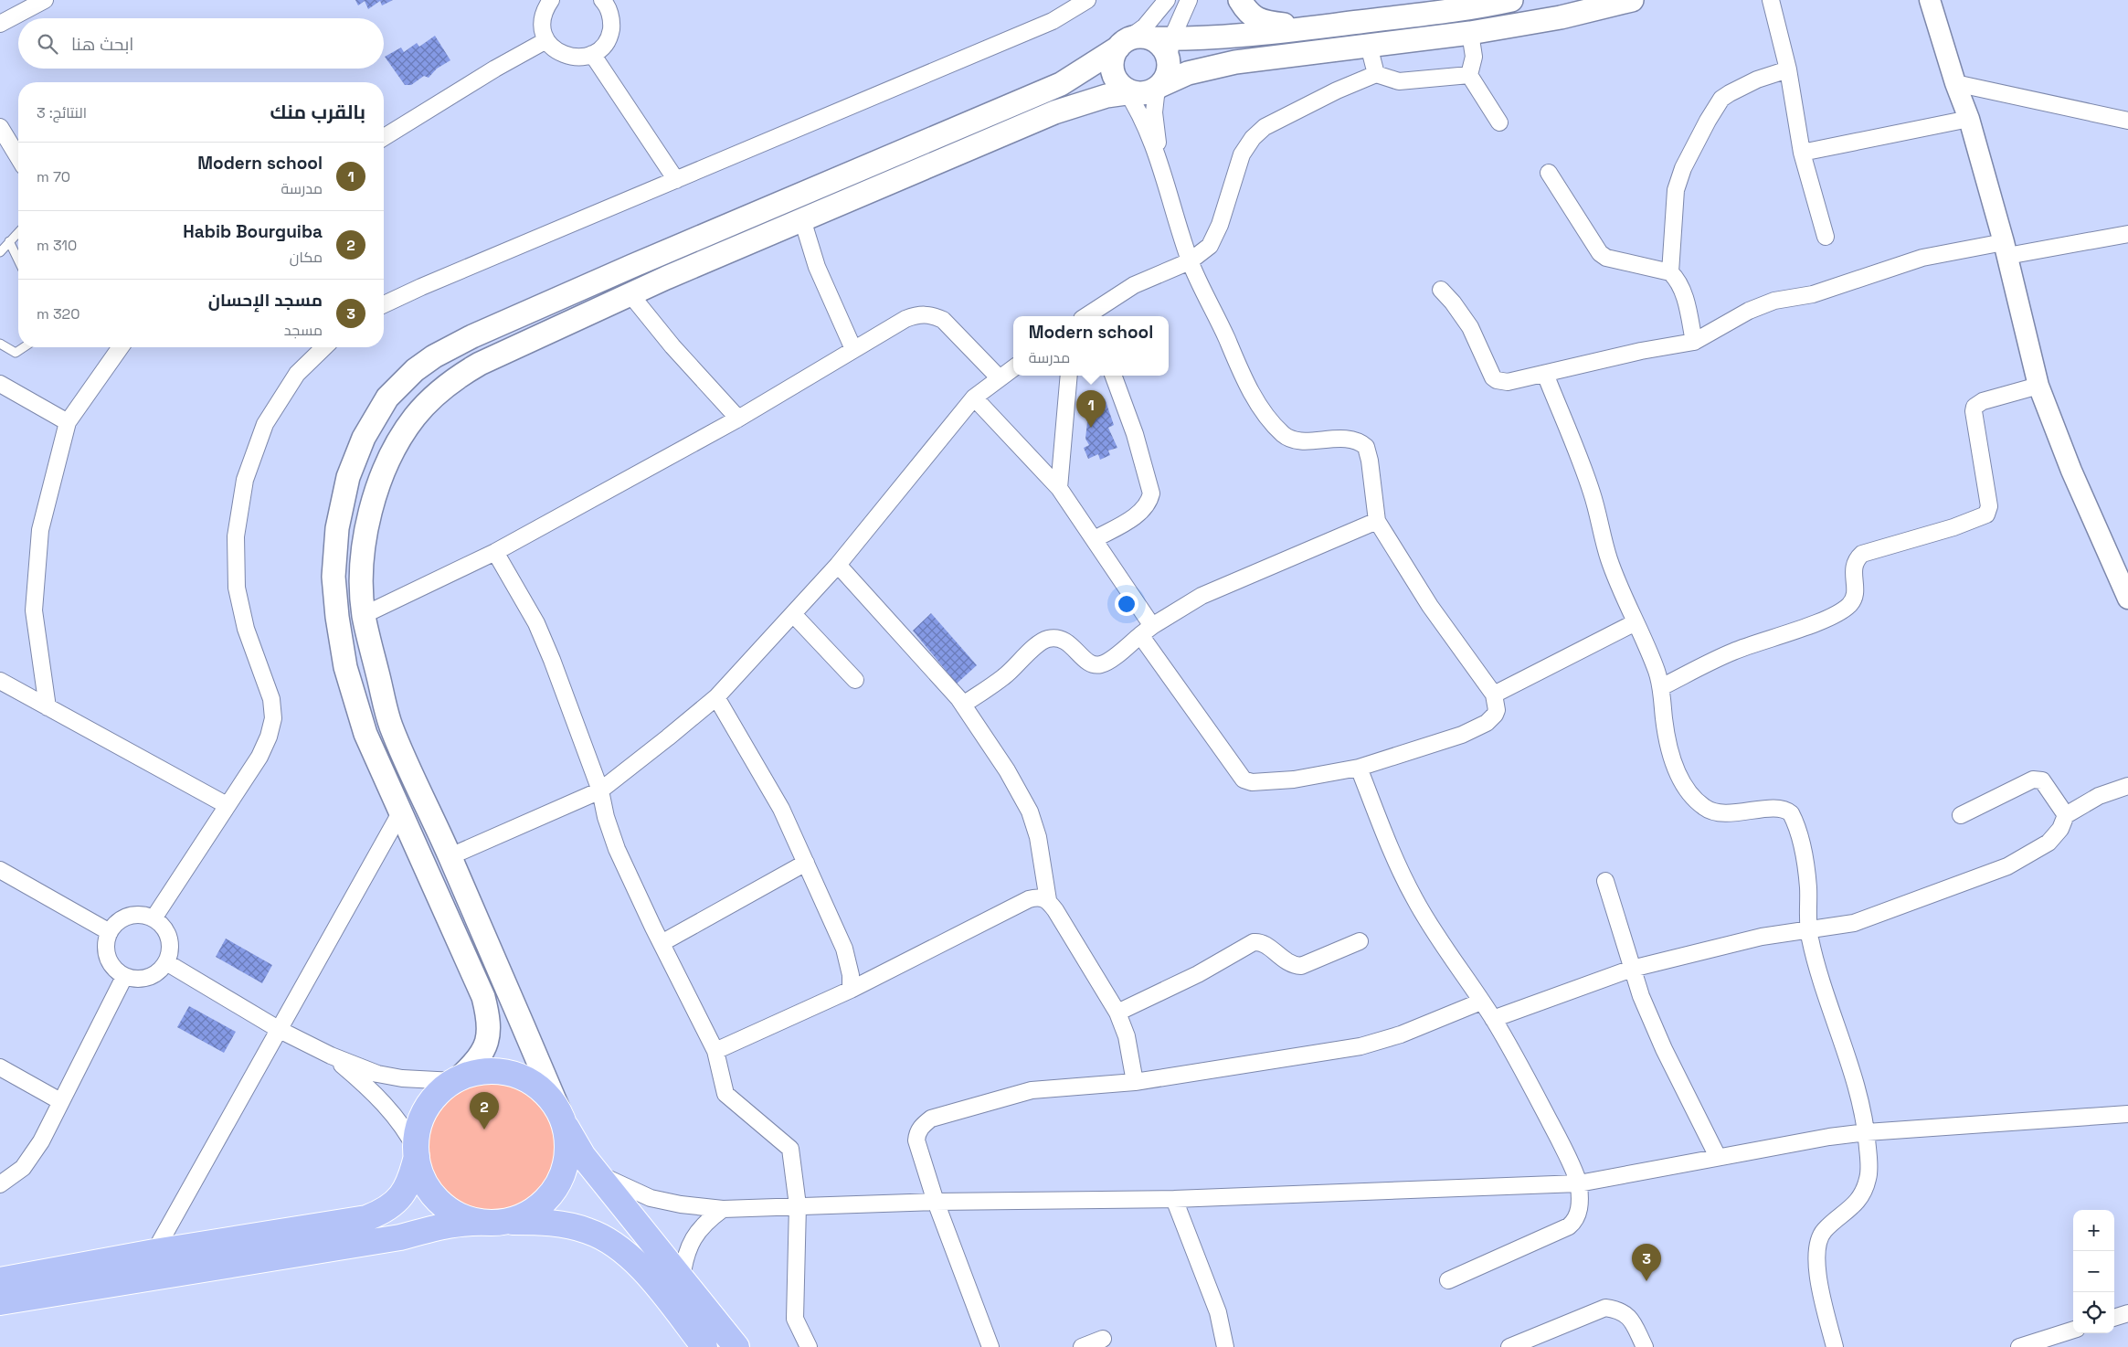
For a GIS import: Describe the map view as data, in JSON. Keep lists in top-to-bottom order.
{
  "page": {
    "search": "ابحث هنا",
    "heading": ["بالقرب منك", "النتائج: 3"],
    "list": [
      {
        "mark": "1",
        "name": "Modern school",
        "note": "مدرسة",
        "value": "70 m"
      },
      {
        "mark": "2",
        "name": "Habib Bourguiba",
        "note": "مكان",
        "value": "310 m"
      },
      {
        "mark": "3",
        "name": "مسجد الإحسان",
        "note": "مسجد",
        "value": "320 m"
      }
    ],
    "popup": ["Modern school", "مدرسة"],
    "pins": ["1", "2", "3"],
    "map_buttons": ["+", "−"]
  }
}
